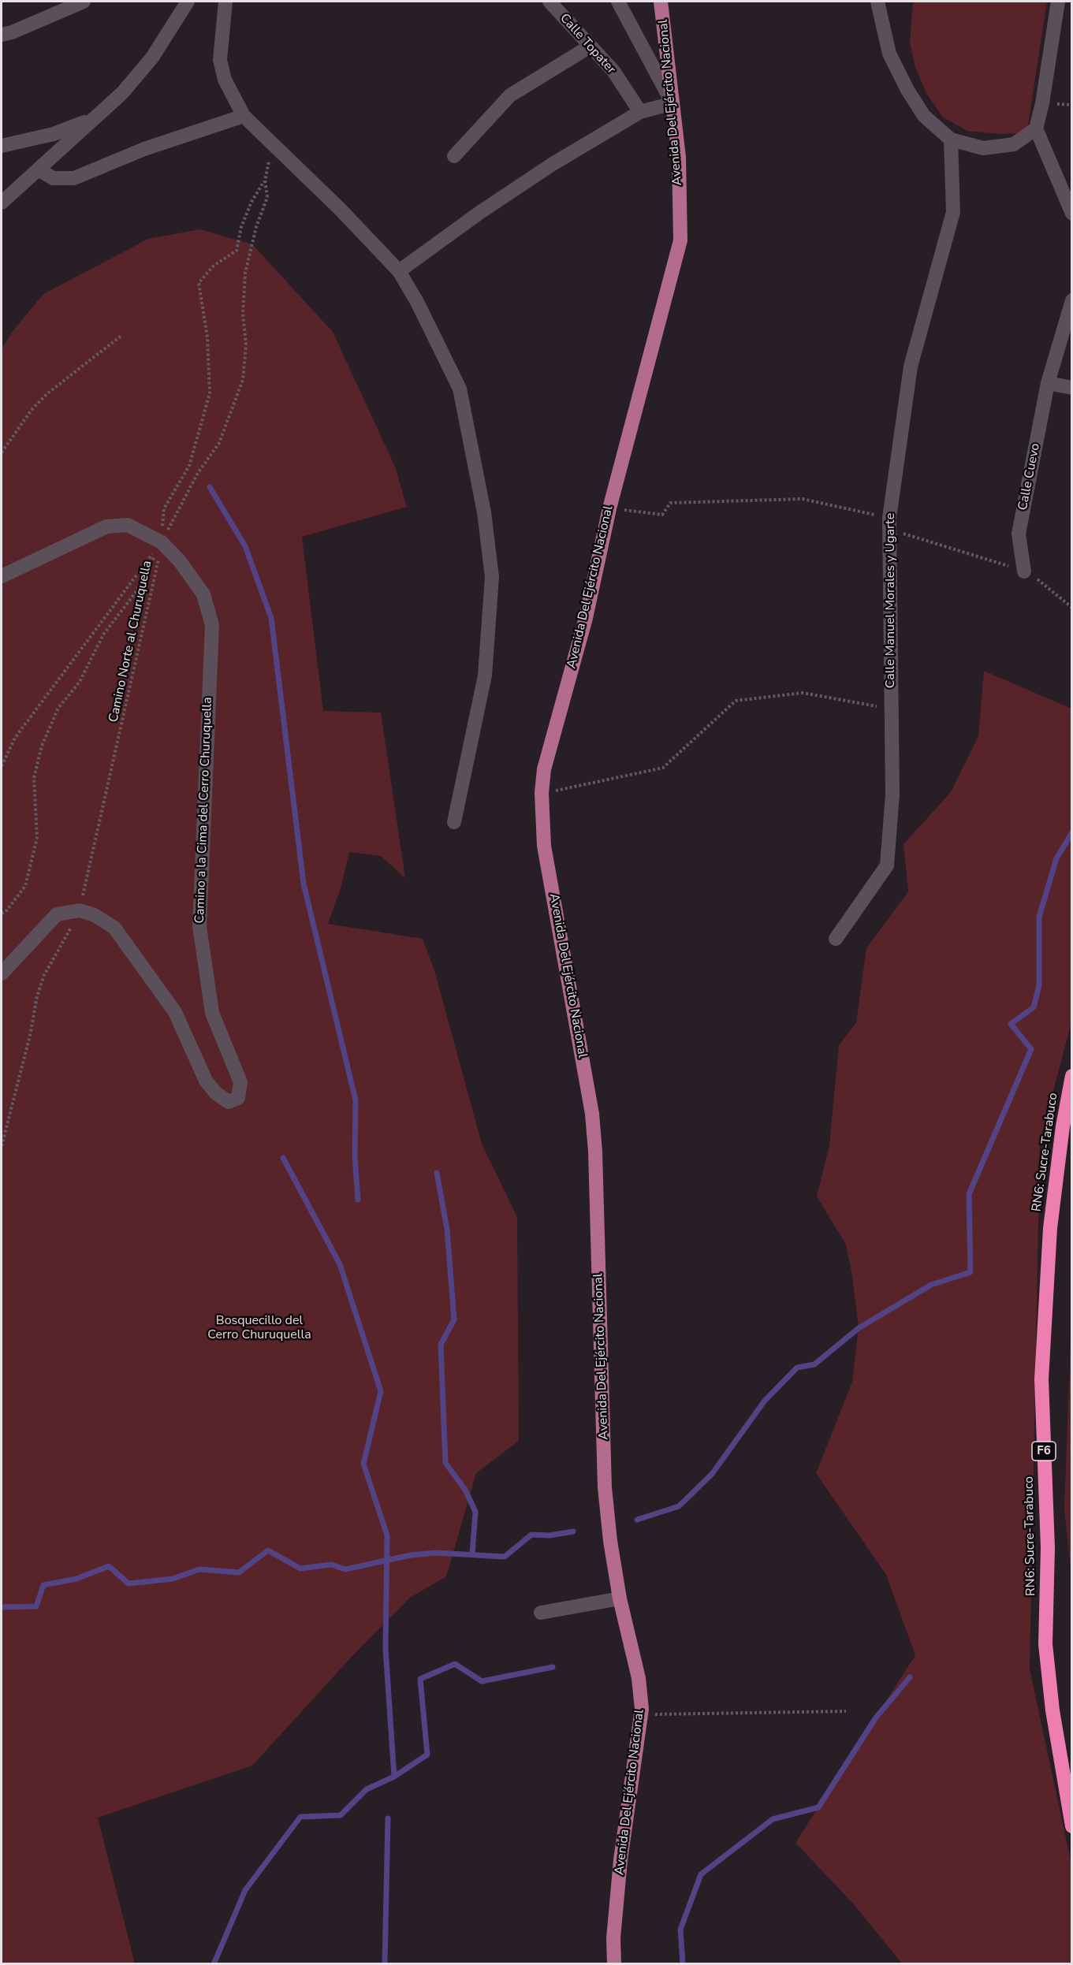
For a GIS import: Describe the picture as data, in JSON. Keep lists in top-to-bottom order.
{
  "streets": {
    "highway": ["RN6: Sucre-Tarabuco", "F6"],
    "main road": ["Avenida Del Ejército Nacional"],
    "street": [
      "Calle Topater",
      "Calle Cuevo",
      "Calle Manuel Morales y Ugarte",
      "Camino a la Cima del Cerro Churuquella"
    ],
    "path": ["Camino Norte al Churuquella"]
  },
  "crossings": [
    ["Camino Norte al Churuquella", "Camino a la Cima del Cerro Churuquella"]
  ],
  "parks": ["Bosquecillo del Cerro Churuquella"]
}
